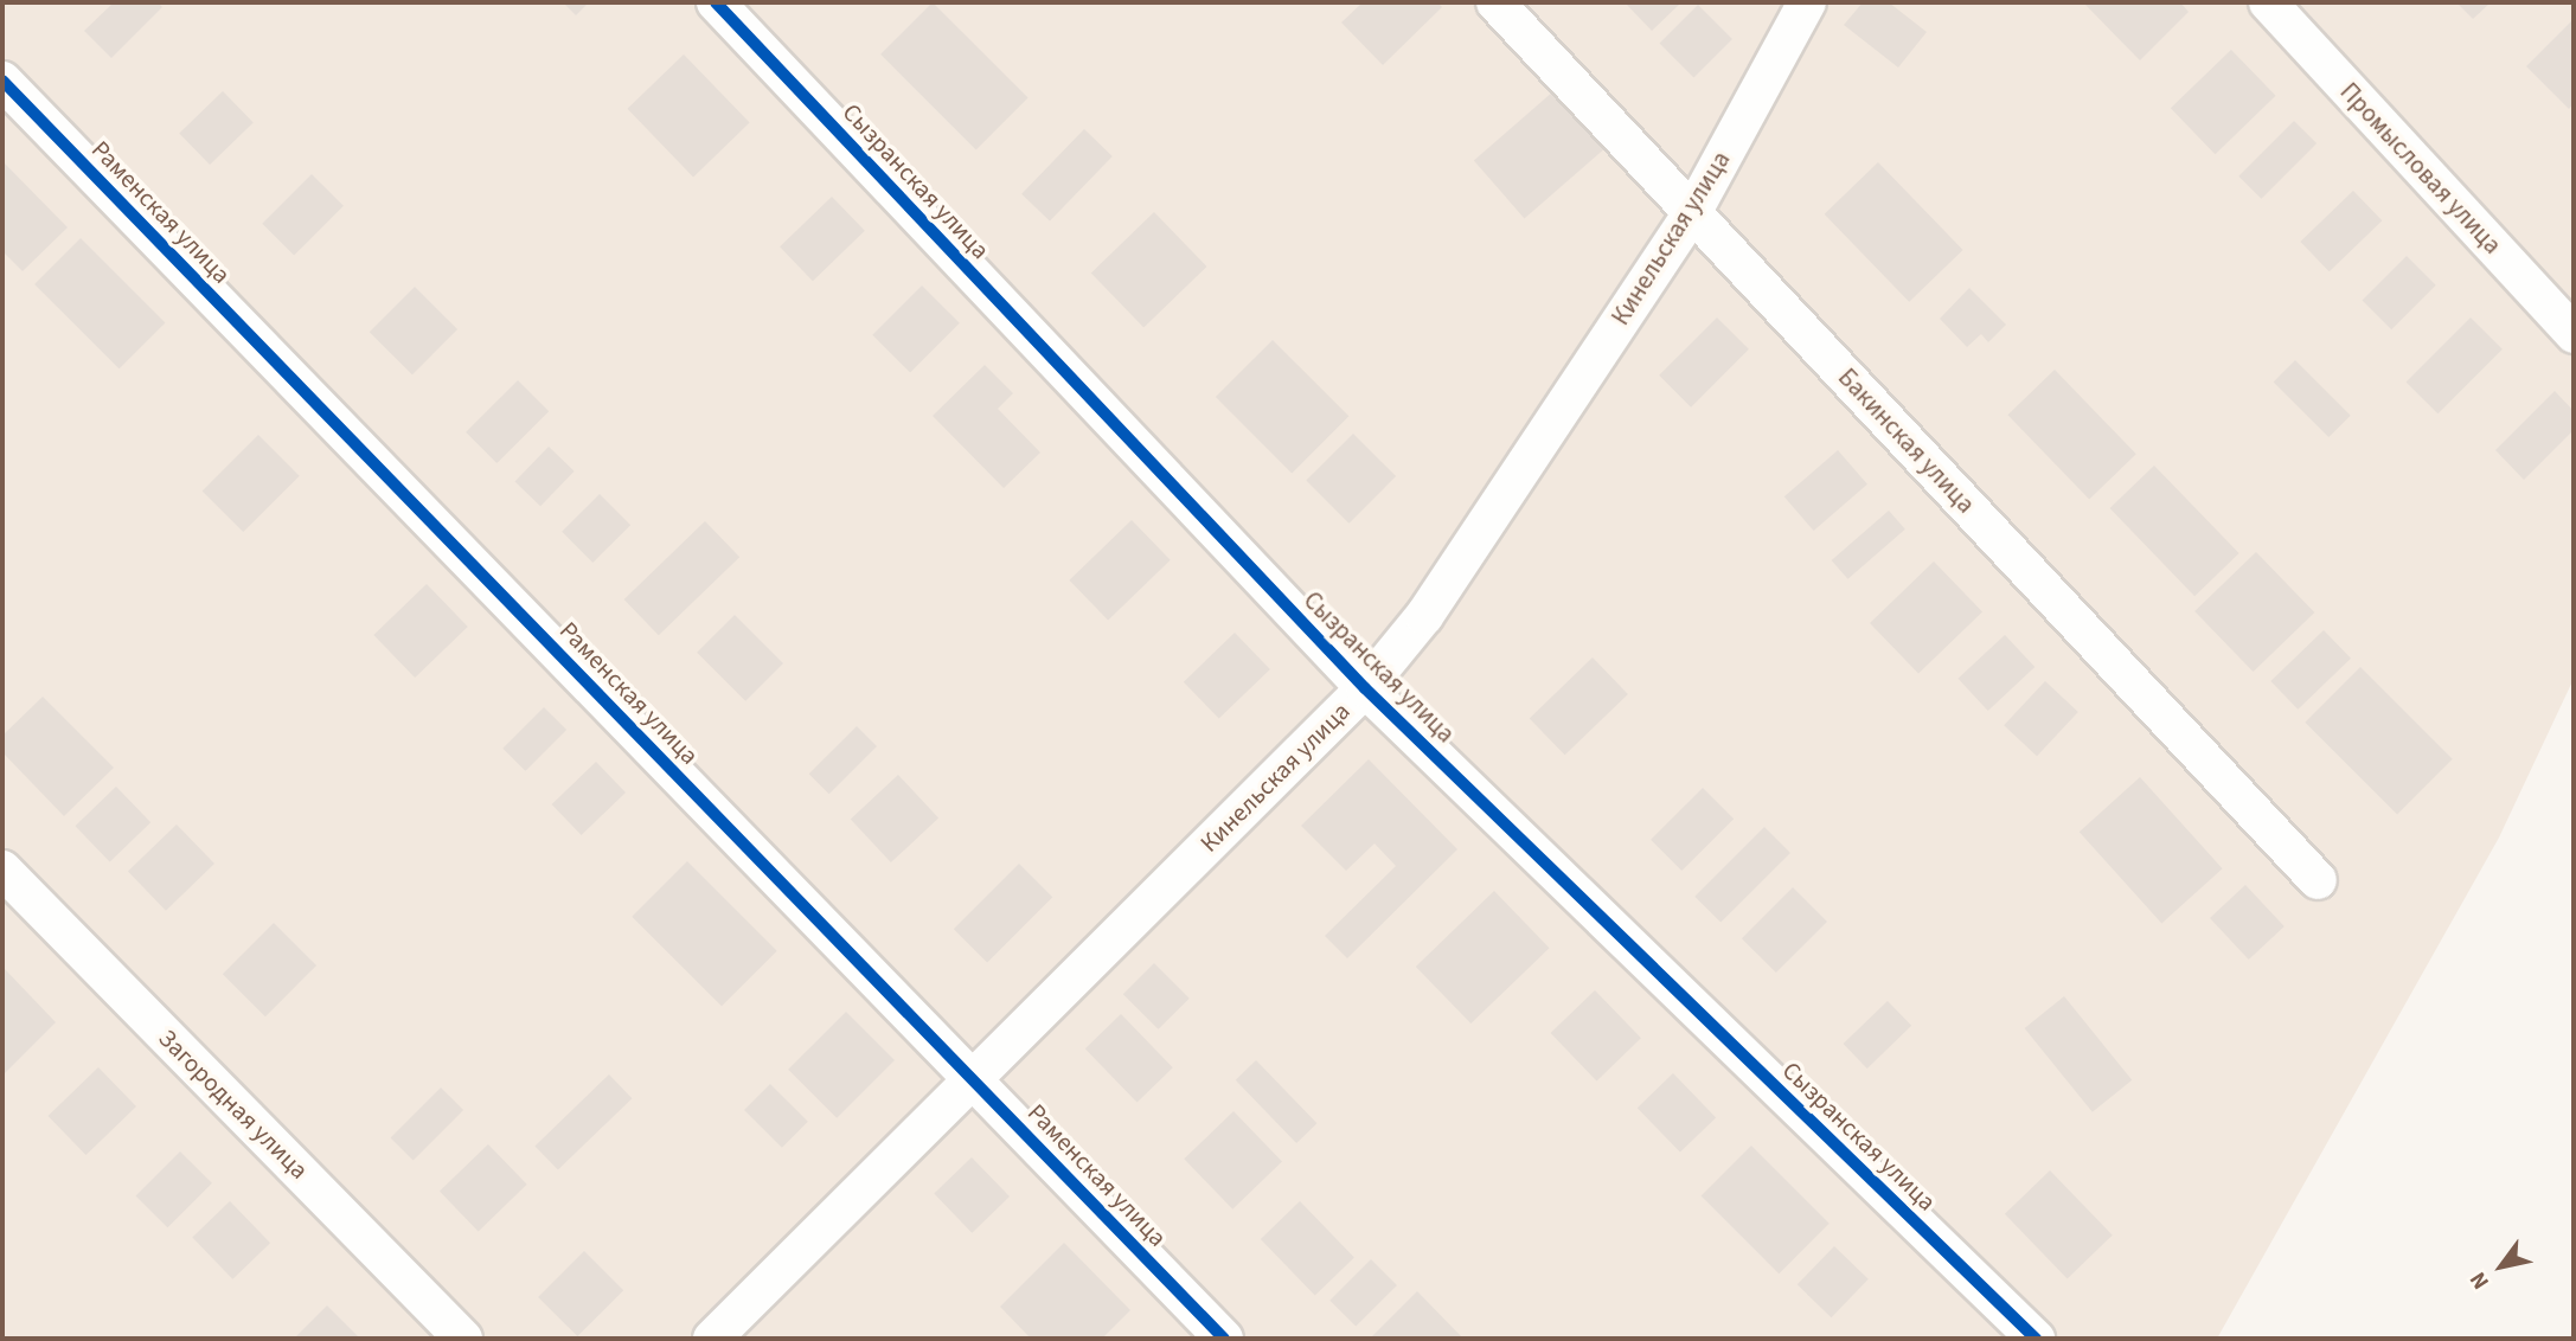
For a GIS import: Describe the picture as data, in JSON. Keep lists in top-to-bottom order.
{
  "streets": {
    "street": [
      "Промысловая улица",
      "Сызранская улица",
      "Раменская улица",
      "Кинельская улица",
      "Бакинская улица",
      "Загородная улица"
    ]
  },
  "crossings": [
    ["Сызранская улица", "Кинельская улица"],
    ["Раменская улица", "Кинельская улица"],
    ["Кинельская улица", "Бакинская улица"]
  ],
  "north": "bottom left"
}
